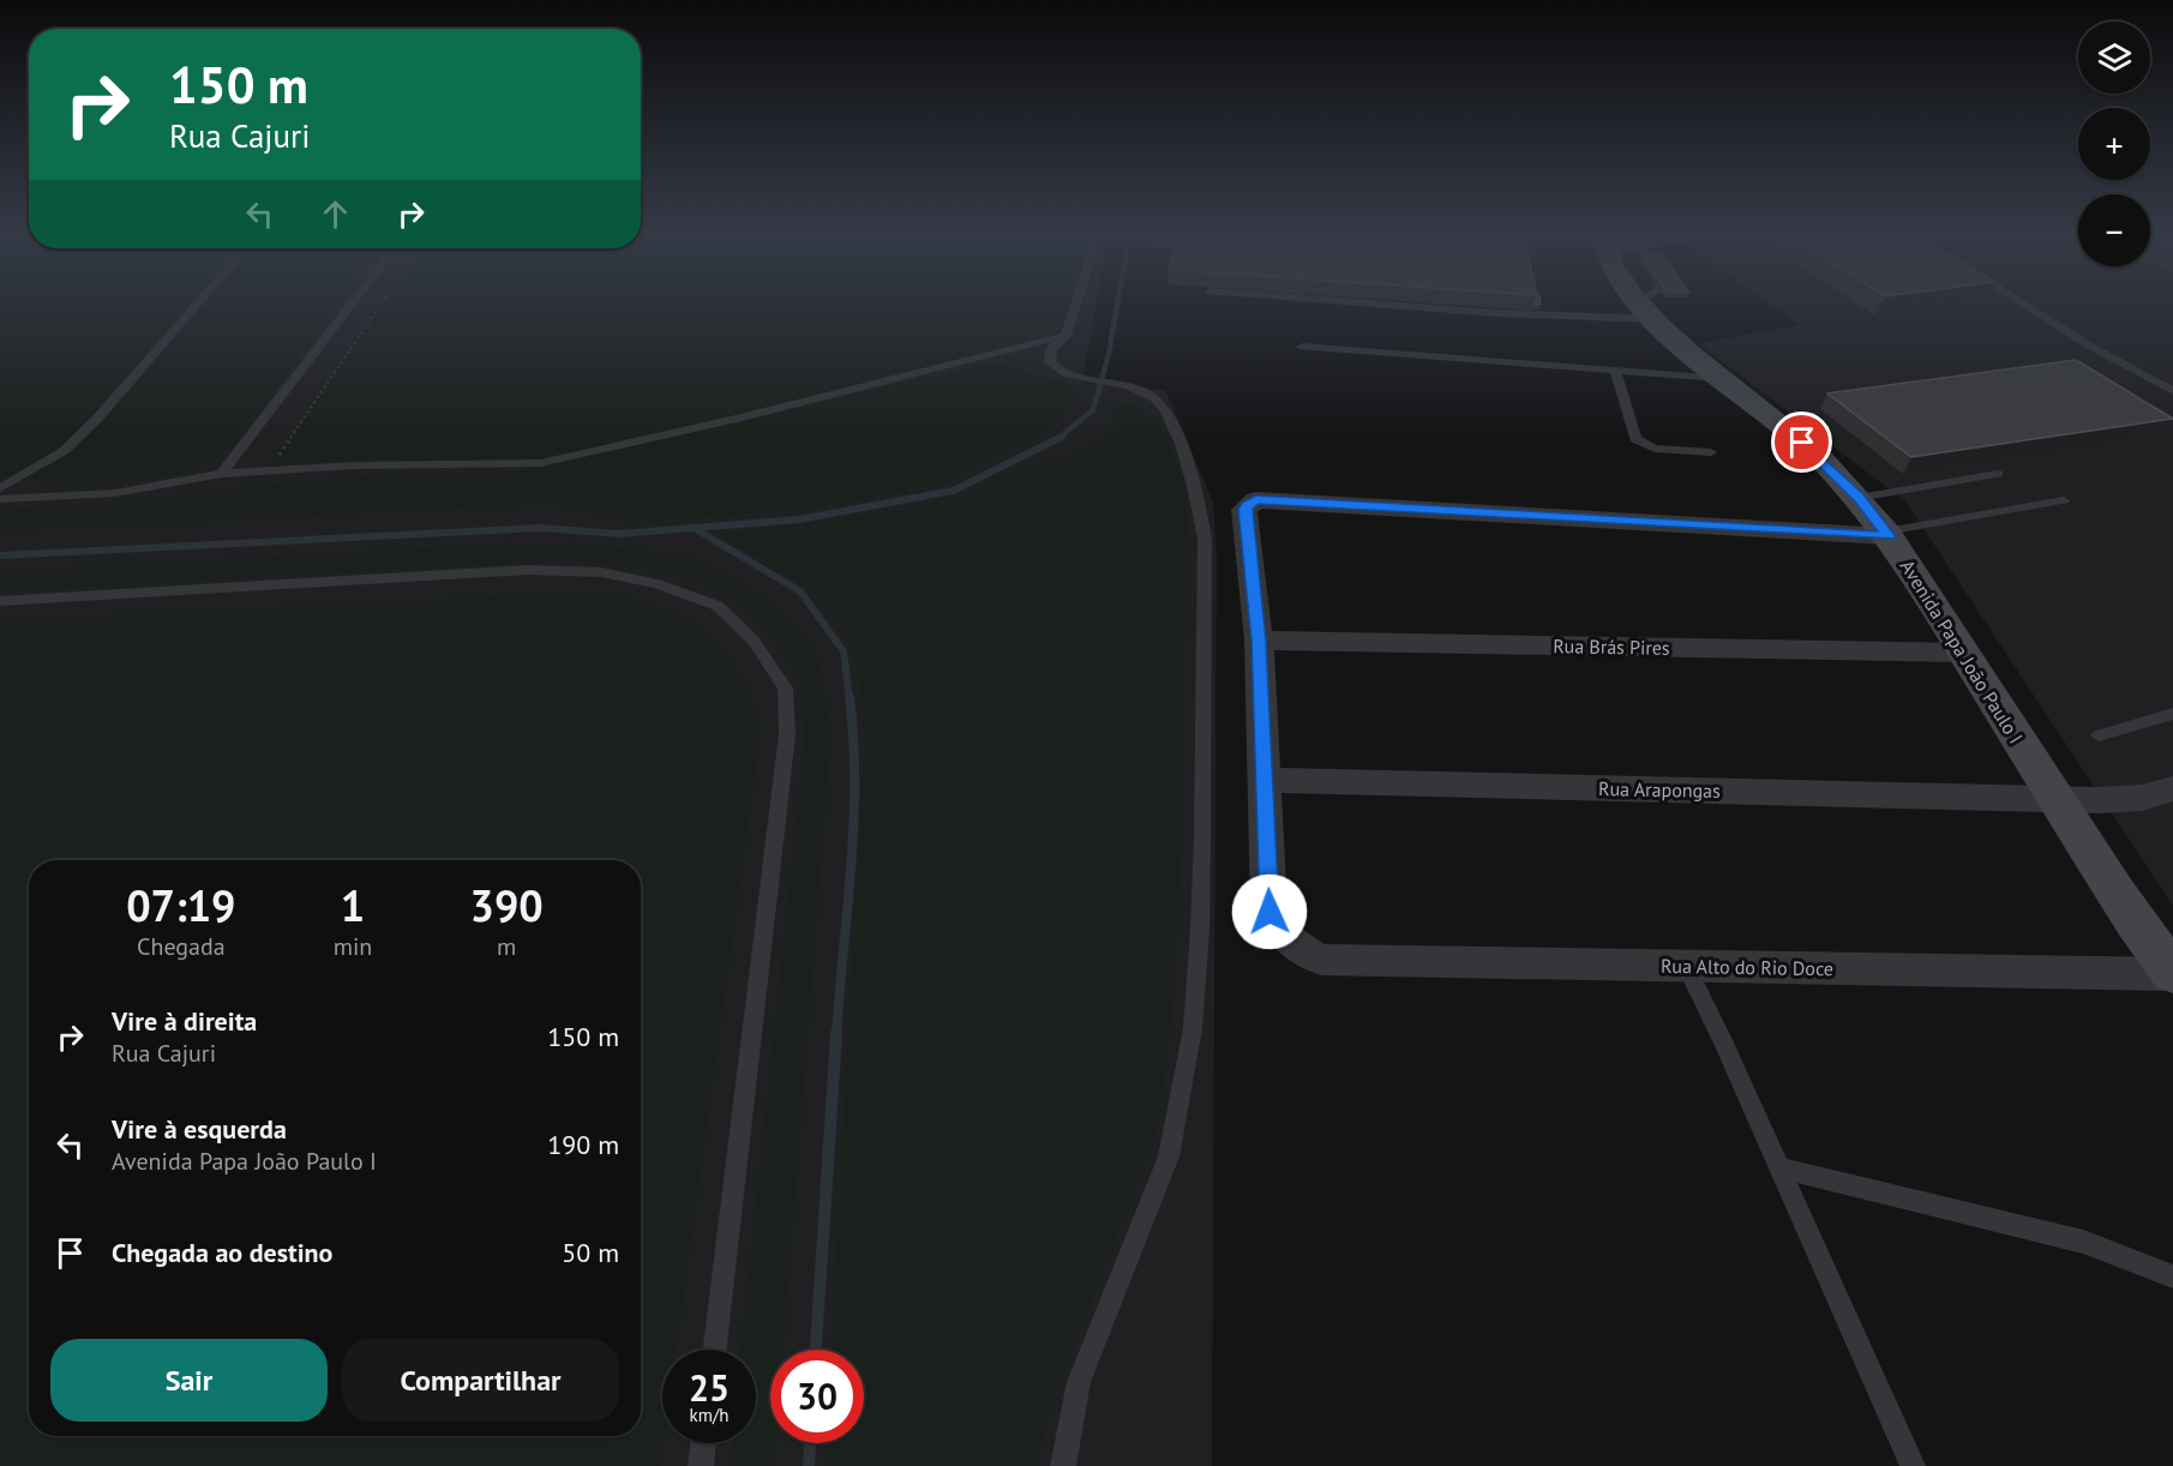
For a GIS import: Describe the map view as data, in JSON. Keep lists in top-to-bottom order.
{
  "streets": {
    "main road": ["Avenida Papa João Paulo I"],
    "street": ["Rua Brás Pires", "Rua Arapongas", "Rua Alto do Rio Doce"]
  },
  "crossings": [
    ["Rua Brás Pires", "Avenida Papa João Paulo I"],
    ["Avenida Papa João Paulo I", "Rua Arapongas"],
    ["Avenida Papa João Paulo I", "Rua Alto do Rio Doce"],
    ["Rua Arapongas", "Rua Alto do Rio Doce"]
  ],
  "page": {
    "map_buttons": ["+", "−"],
    "turn": ["150 m", "Rua Cajuri"],
    "eta": [
      "07:19",
      "Chegada",
      "1",
      "min",
      "390",
      "m"
    ],
    "list": [
      {
        "name": "Vire à direita",
        "note": "Rua Cajuri",
        "value": "150 m"
      },
      {
        "name": "Vire à esquerda",
        "note": "Avenida Papa João Paulo I",
        "value": "190 m"
      },
      {
        "name": "Chegada ao destino",
        "value": "50 m"
      }
    ],
    "buttons": ["Sair", "Compartilhar"],
    "speed": "25 km/h",
    "limit": "30"
  }
}
